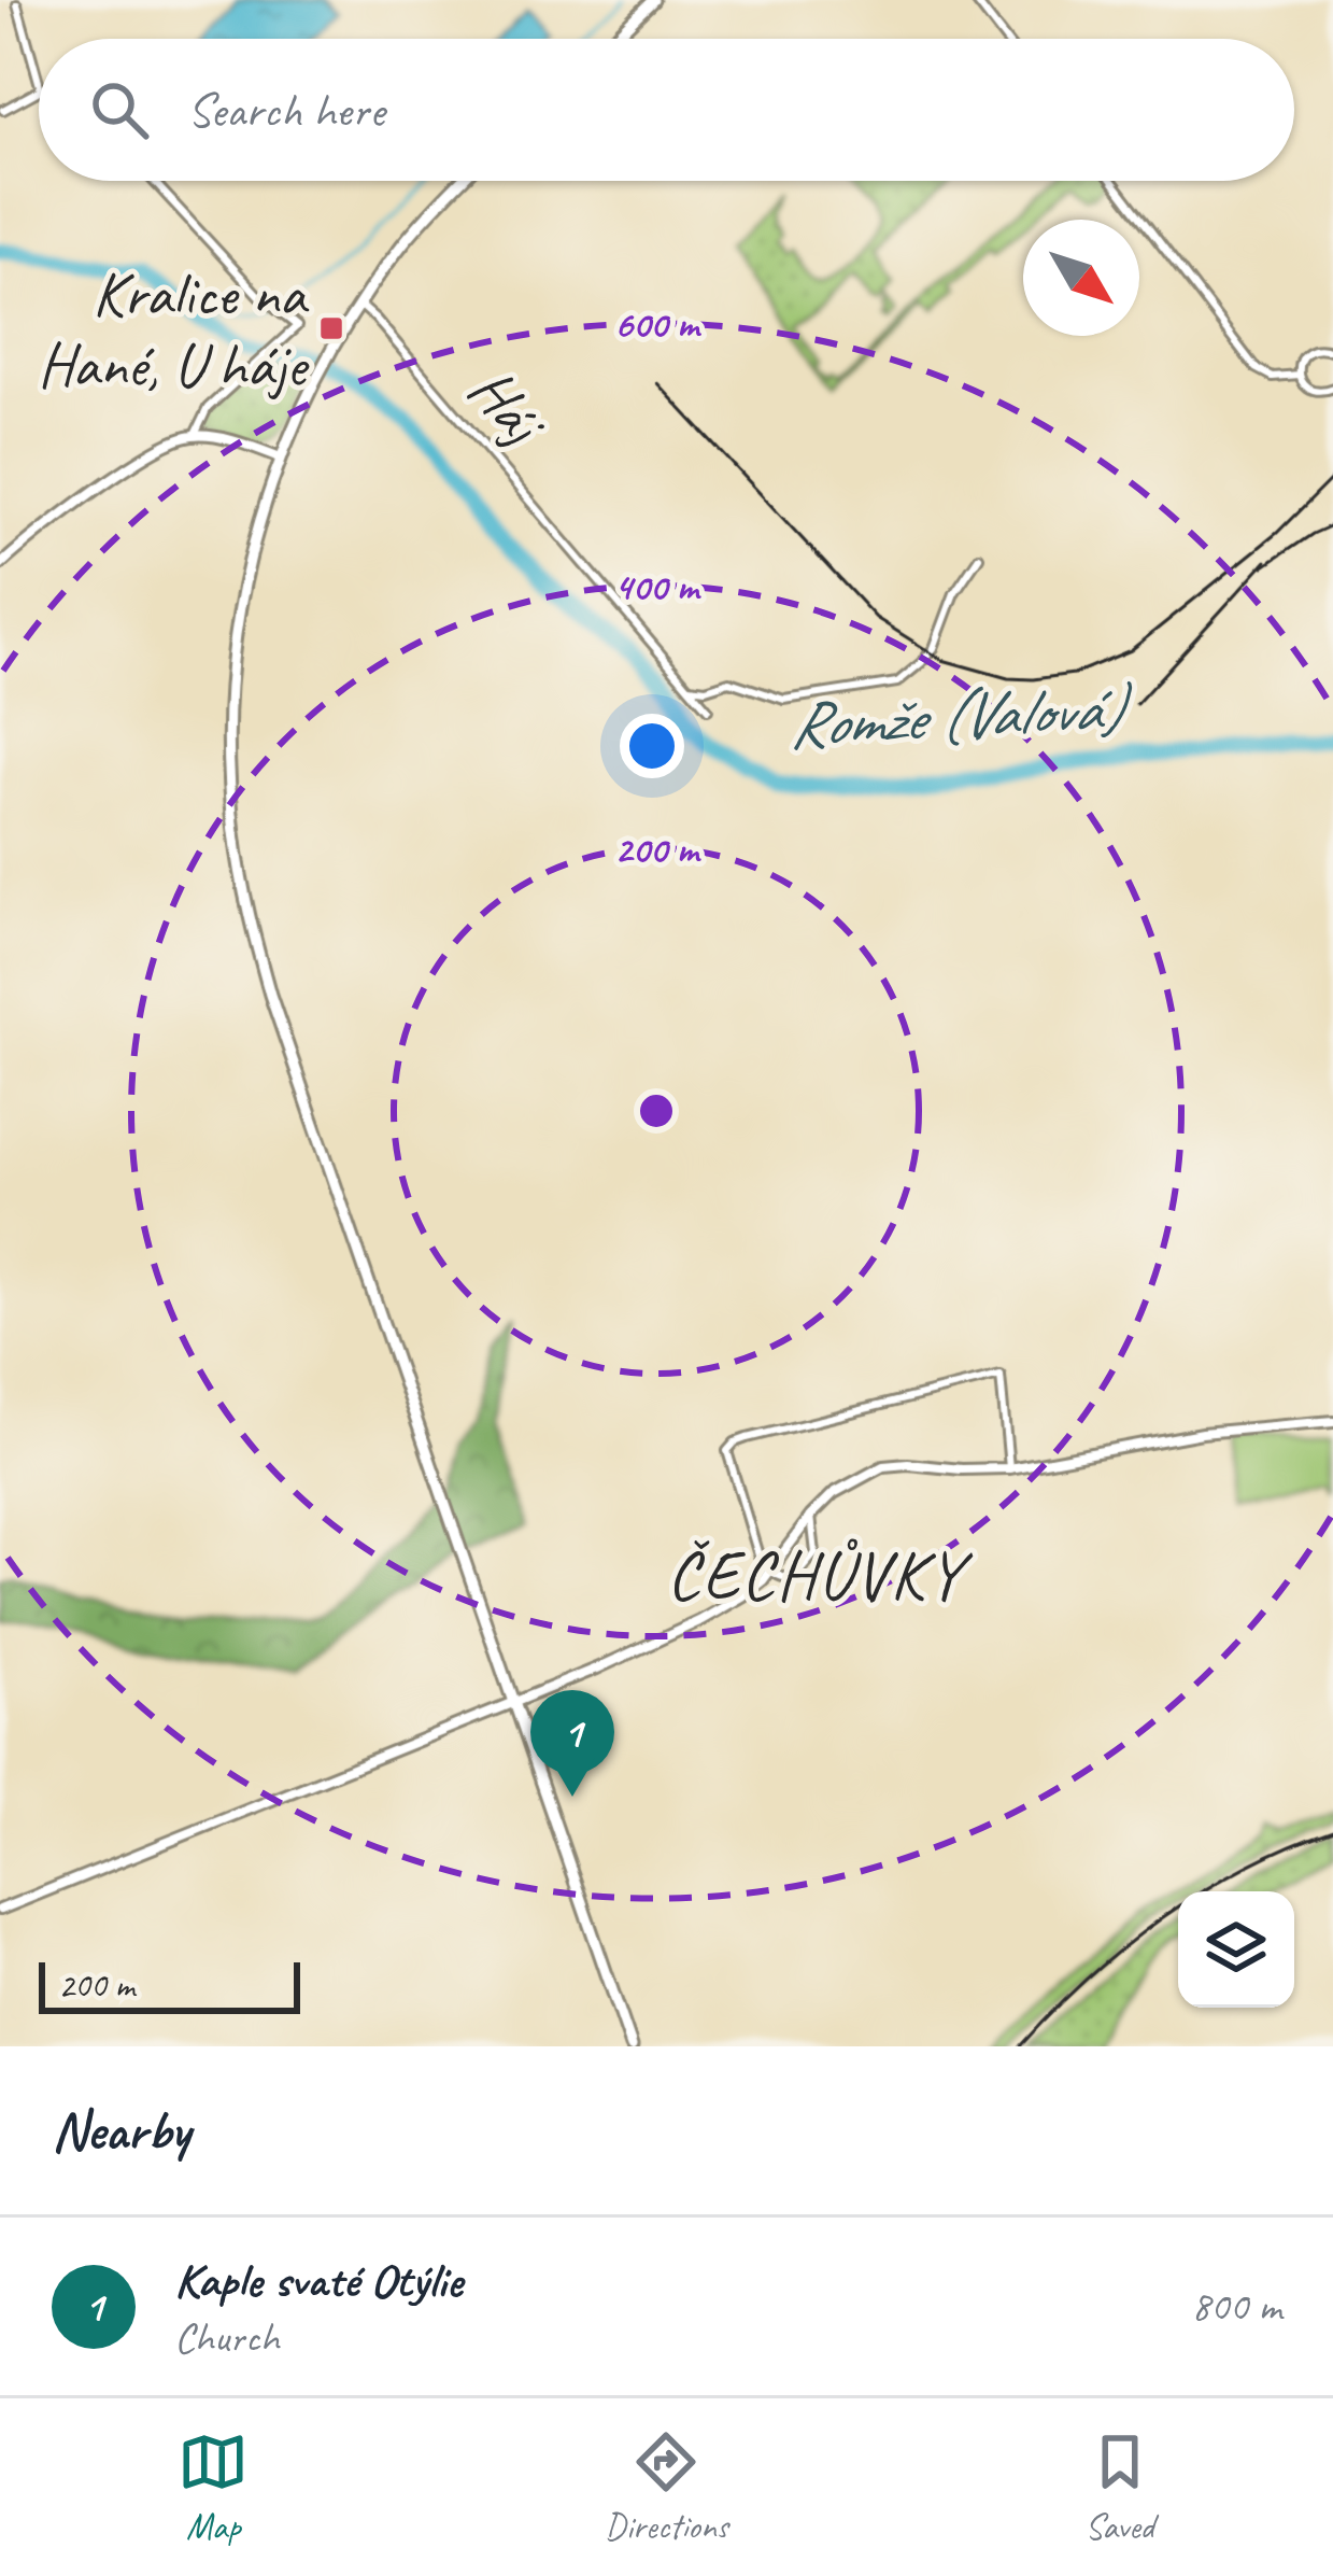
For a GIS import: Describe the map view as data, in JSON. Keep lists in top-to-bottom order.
{
  "streets": {
    "street": ["Háj"]
  },
  "districts": ["ČECHŮVKY"],
  "water": ["Romže (Valová)"],
  "places": {
    "transit": ["Kralice na Hané, U háje"]
  },
  "scale_bar": "200 m",
  "north": "bottom right",
  "page": {
    "search": "Search here",
    "pins": "1",
    "scale": "200 m",
    "heading": "Nearby",
    "list": [
      {
        "mark": "1",
        "name": "Kaple svaté Otýlie",
        "note": "Church",
        "value": "800 m"
      }
    ],
    "nav": ["Map", "Directions", "Saved"]
  },
  "rings": ["600 m", "400 m", "200 m"]
}
